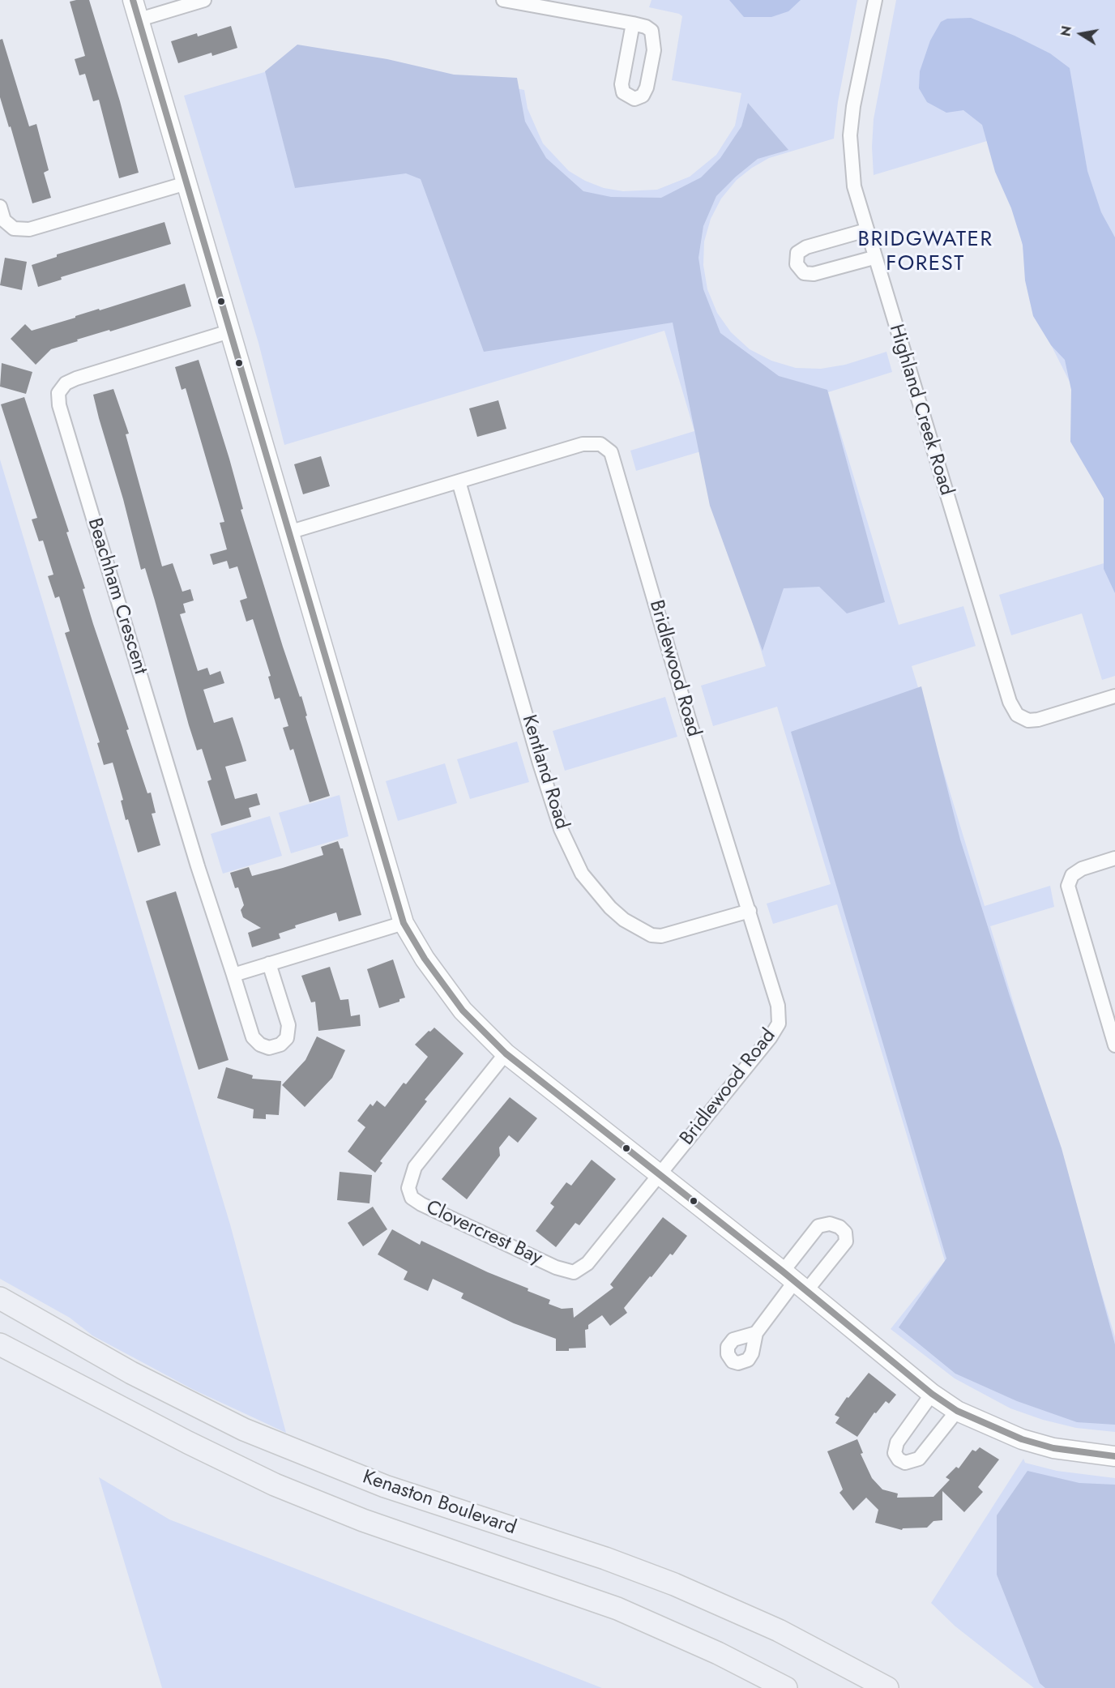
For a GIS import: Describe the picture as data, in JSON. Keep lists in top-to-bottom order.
{
  "streets": {
    "main road": ["Kenaston Boulevard"],
    "street": [
      "Highland Creek Road",
      "Beachham Crescent",
      "Bridlewood Road",
      "Kentland Road",
      "Clovercrest Bay"
    ]
  },
  "crossings": [
    ["Bridlewood Road", "Kentland Road"],
    ["Bridlewood Road", "Clovercrest Bay"]
  ],
  "districts": ["BRIDGWATER FOREST"],
  "north": "left"
}
